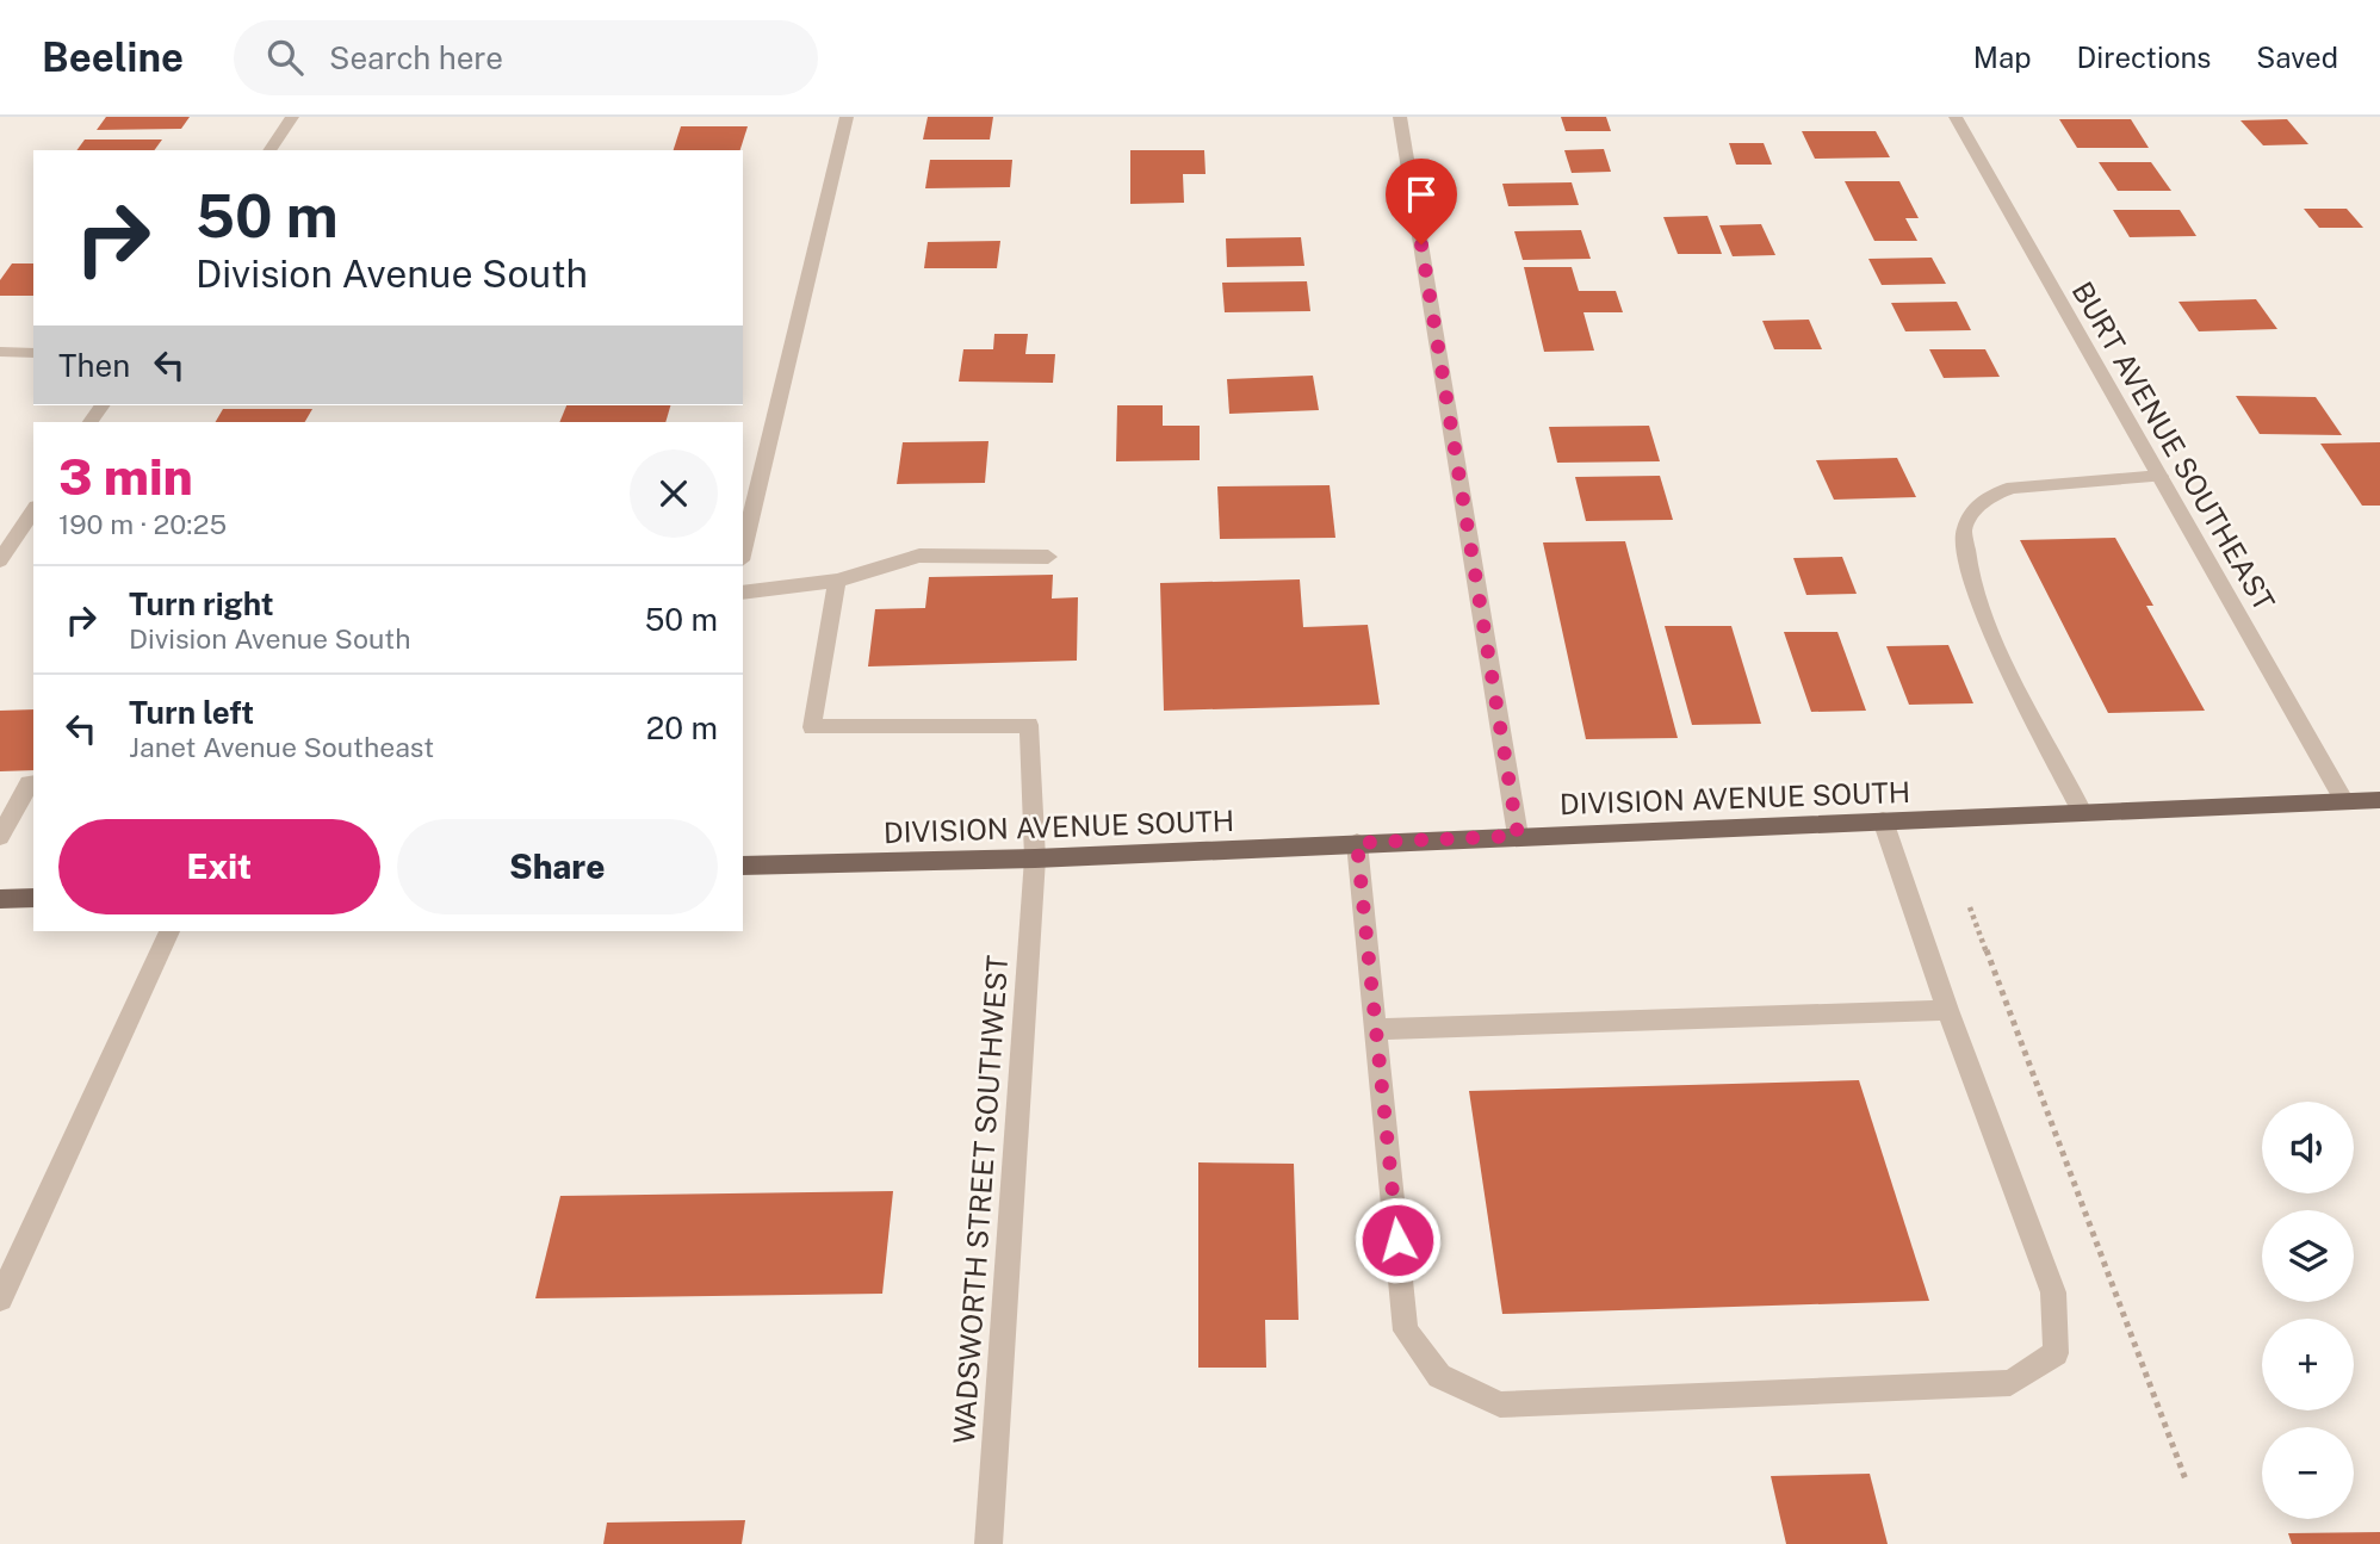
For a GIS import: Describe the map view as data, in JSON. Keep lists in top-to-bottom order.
{
  "streets": {
    "main road": ["DIVISION AVENUE SOUTH"],
    "street": ["BURT AVENUE SOUTHEAST", "WADSWORTH STREET SOUTHWEST"]
  },
  "crossings": [
    ["BURT AVENUE SOUTHEAST", "DIVISION AVENUE SOUTH"],
    ["DIVISION AVENUE SOUTH", "WADSWORTH STREET SOUTHWEST"]
  ],
  "page": {
    "header": "Beeline",
    "search": "Search here",
    "nav": ["Map", "Directions", "Saved"],
    "turn": ["50 m", "Division Avenue South"],
    "then": "Then",
    "heading": ["3 min", "190 m · 20:25"],
    "list": [
      {
        "name": "Turn right",
        "note": "Division Avenue South",
        "value": "50 m"
      },
      {
        "name": "Turn left",
        "note": "Janet Avenue Southeast",
        "value": "20 m"
      }
    ],
    "buttons": ["Exit", "Share"],
    "map_buttons": ["+", "−"]
  }
}
